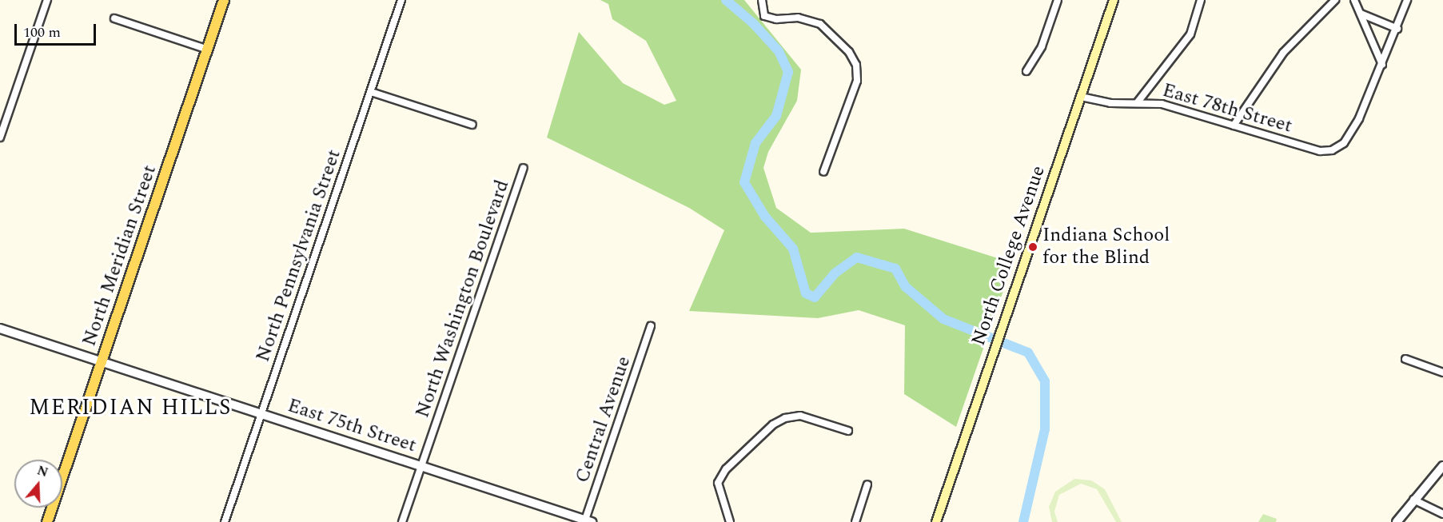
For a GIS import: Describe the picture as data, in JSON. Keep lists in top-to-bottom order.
{
  "streets": {
    "main road": ["North Meridian Street", "North College Avenue"],
    "street": [
      "East 78th Street",
      "North Pennsylvania Street",
      "North Washington Boulevard",
      "Central Avenue",
      "East 75th Street"
    ]
  },
  "crossings": [
    ["East 78th Street", "North College Avenue"],
    ["North Meridian Street", "East 75th Street"],
    ["North Pennsylvania Street", "East 75th Street"],
    ["North Washington Boulevard", "East 75th Street"],
    ["Central Avenue", "East 75th Street"]
  ],
  "districts": ["MERIDIAN HILLS"],
  "places": ["Indiana School for the Blind"],
  "scale_bar": "100 m",
  "north": "top"
}
